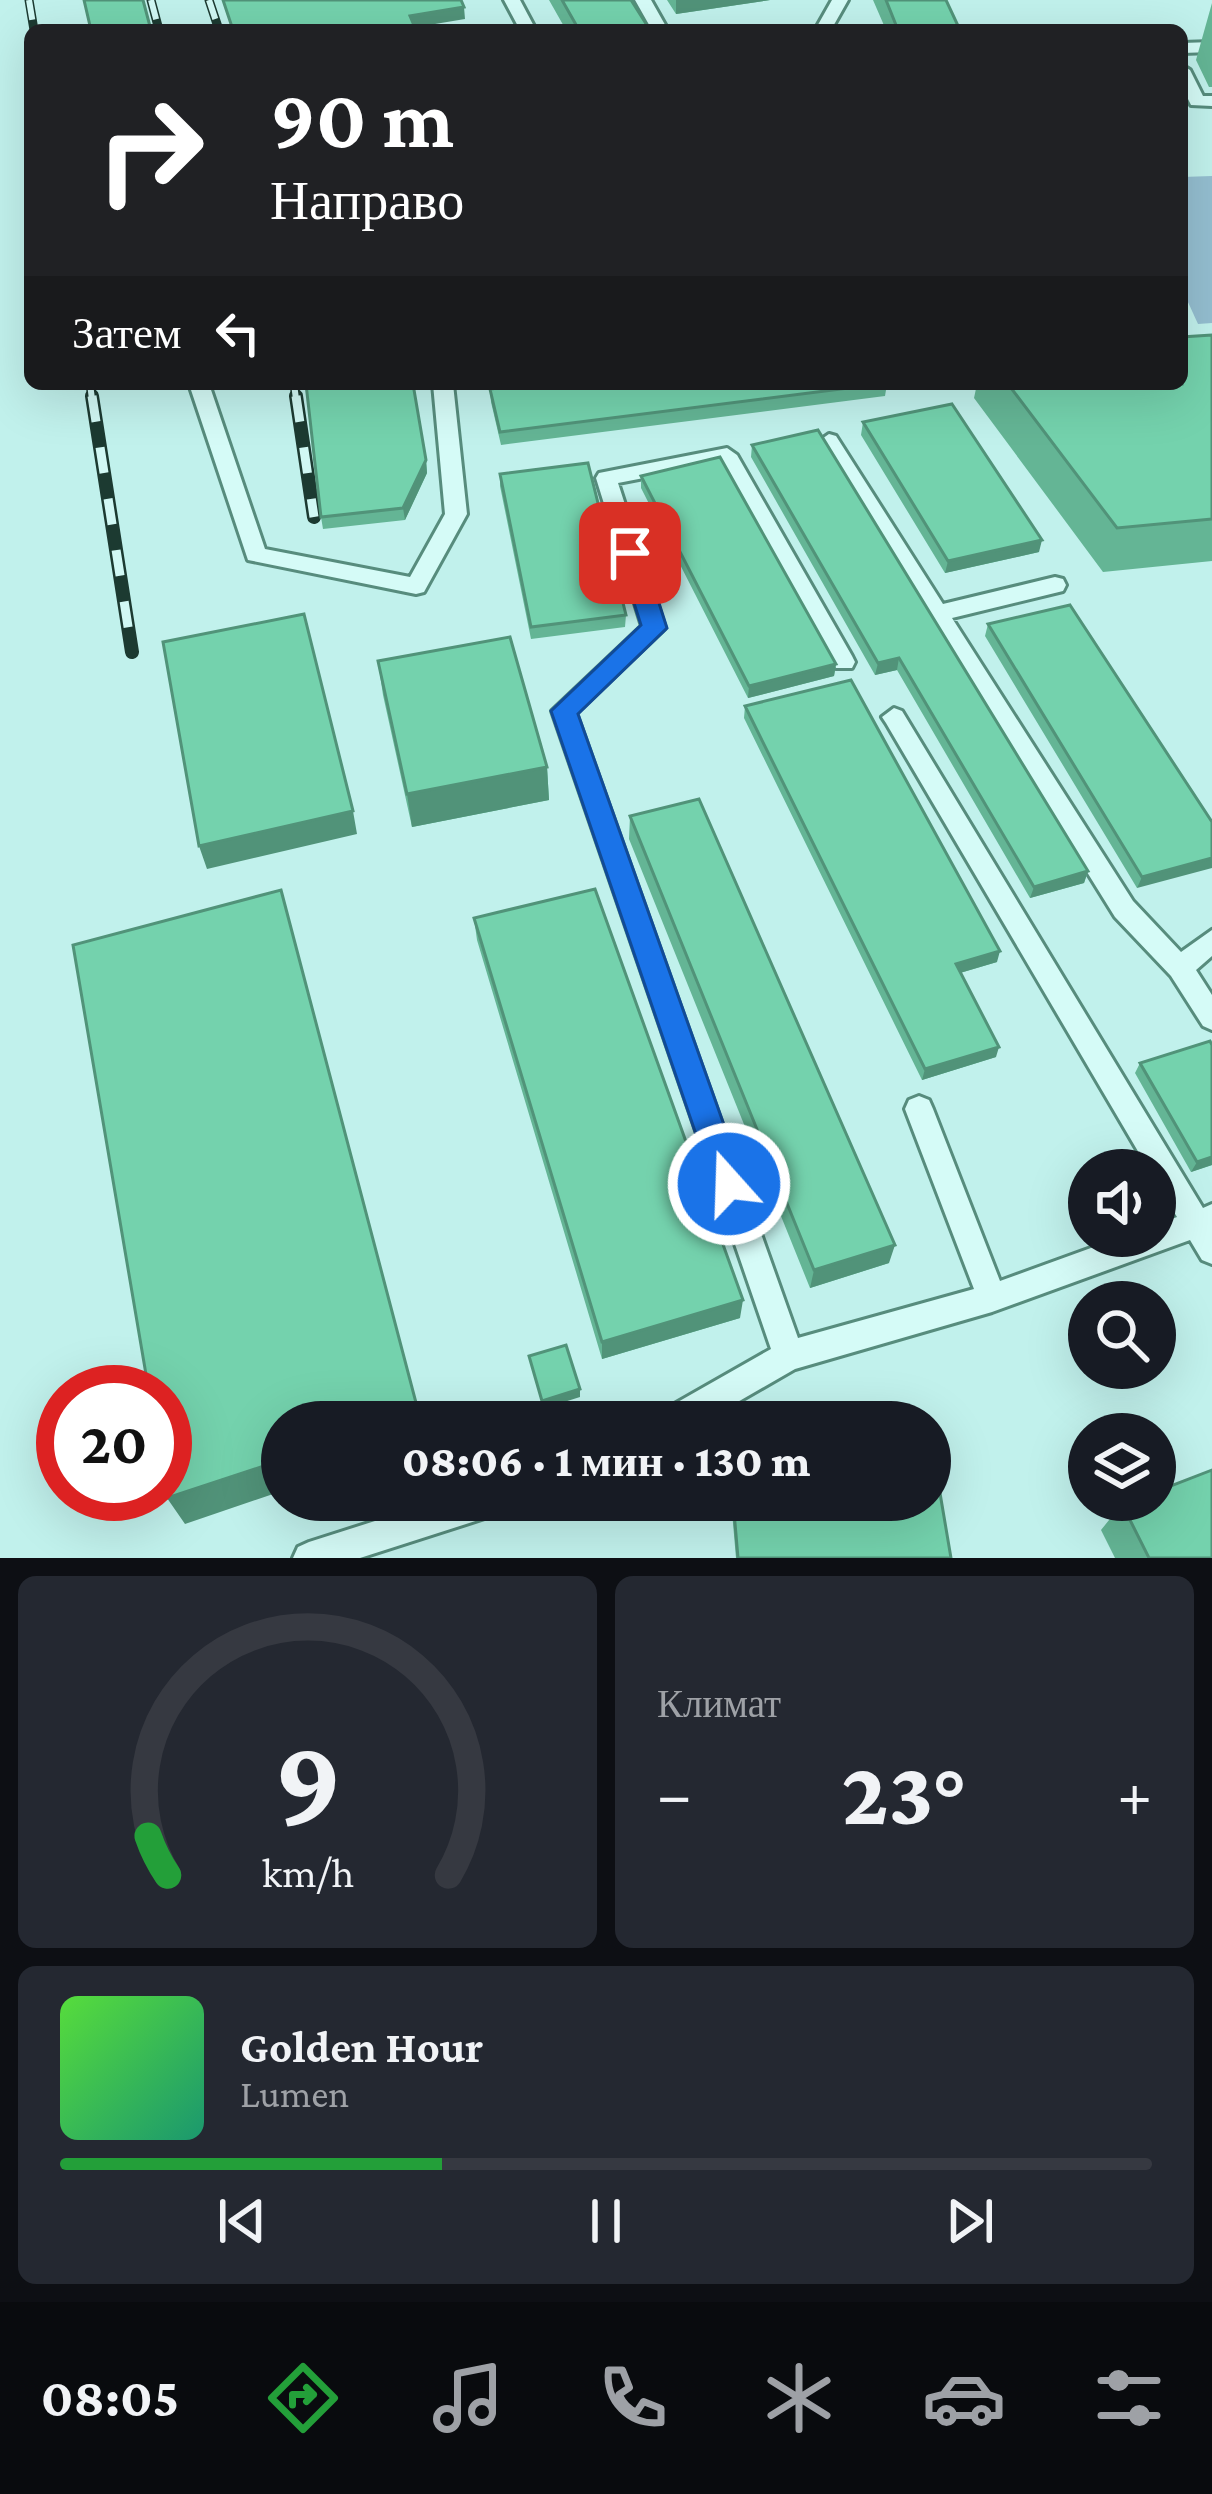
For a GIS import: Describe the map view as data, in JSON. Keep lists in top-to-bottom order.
{
  "page": {
    "turn": ["90 m", "Направо"],
    "then": "Затем",
    "limit": "20",
    "trip": "08:06 · 1 мин · 130 m",
    "tile": "Климат",
    "heat": ["−", "23°", "+"],
    "song": ["Golden Hour", "Lumen"],
    "tabs": "08:05",
    "gauge": ["9", "km/h"]
  }
}
